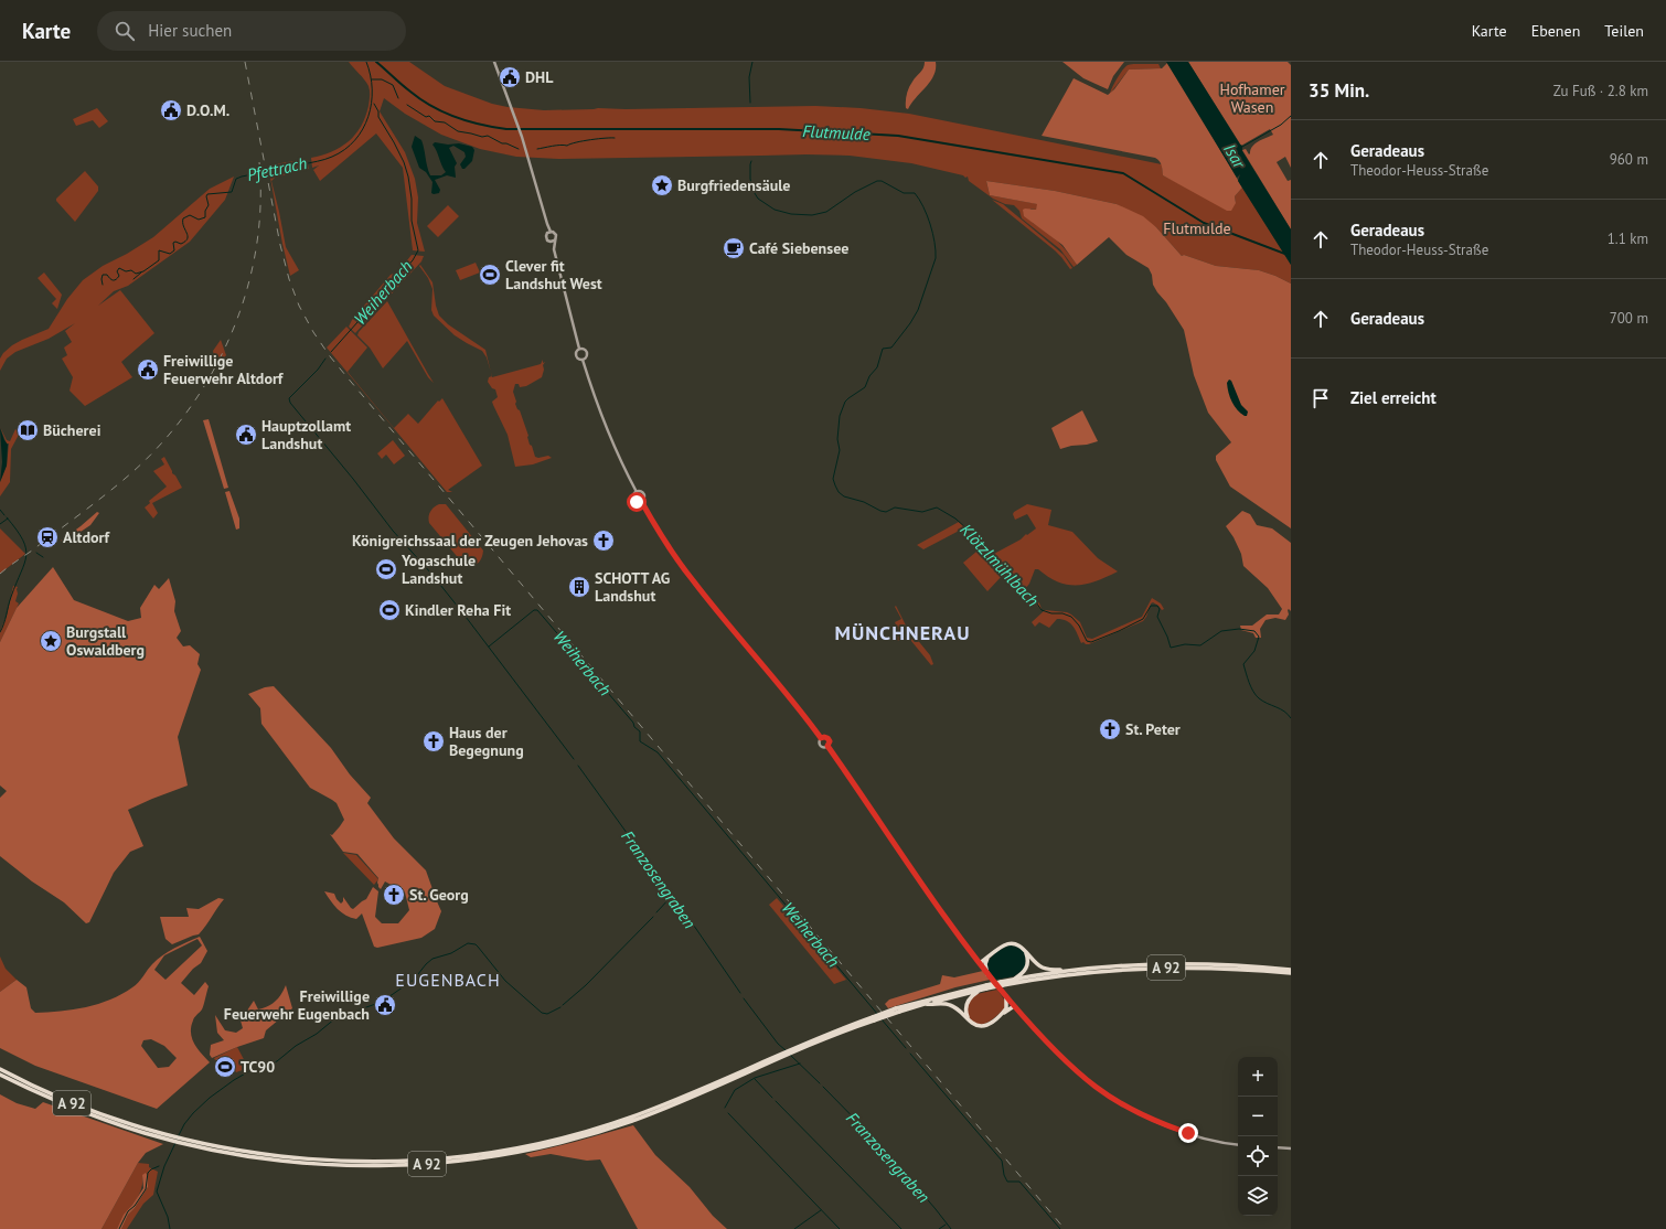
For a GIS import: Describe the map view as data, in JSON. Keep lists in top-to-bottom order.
{
  "streets": {
    "highway": ["A 92"]
  },
  "districts": ["MÜNCHNERAU", "EUGENBACH"],
  "water": [
    "Flutmulde",
    "Isar",
    "Pfettrach",
    "Weiherbach",
    "Klötzlmühlbach",
    "Franzosengraben"
  ],
  "parks": ["Hofhamer Wasen", "Flutmulde"],
  "places": {
    "public building": [
      "DHL",
      "D.O.M.",
      "Freiwillige Feuerwehr Altdorf",
      "Hauptzollamt Landshut",
      "Freiwillige Feuerwehr Eugenbach"
    ],
    "place": ["Burgfriedensäule", "Burgstall Oswaldberg"],
    "cafe": ["Café Siebensee"],
    "sports": [
      "Clever fit Landshut West",
      "Yogaschule Landshut",
      "Kindler Reha Fit",
      "TC90"
    ],
    "library": ["Bücherei"],
    "station": ["Altdorf"],
    "church": [
      "Königreichssaal der Zeugen Jehovas",
      "St. Peter",
      "Haus der Begegnung",
      "St. Georg"
    ],
    "building": ["SCHOTT AG Landshut"]
  },
  "page": {
    "header": "Karte",
    "search": "Hier suchen",
    "nav": ["Karte", "Ebenen", "Teilen"],
    "heading": ["35 Min.", "Zu Fuß · 2.8 km"],
    "list": [
      ["Geradeaus", "Theodor-Heuss-Straße", "960 m"],
      ["Geradeaus", "Theodor-Heuss-Straße", "1.1 km"],
      ["Geradeaus", "700 m"],
      "Ziel erreicht"
    ],
    "map_buttons": ["+", "−"]
  }
}
